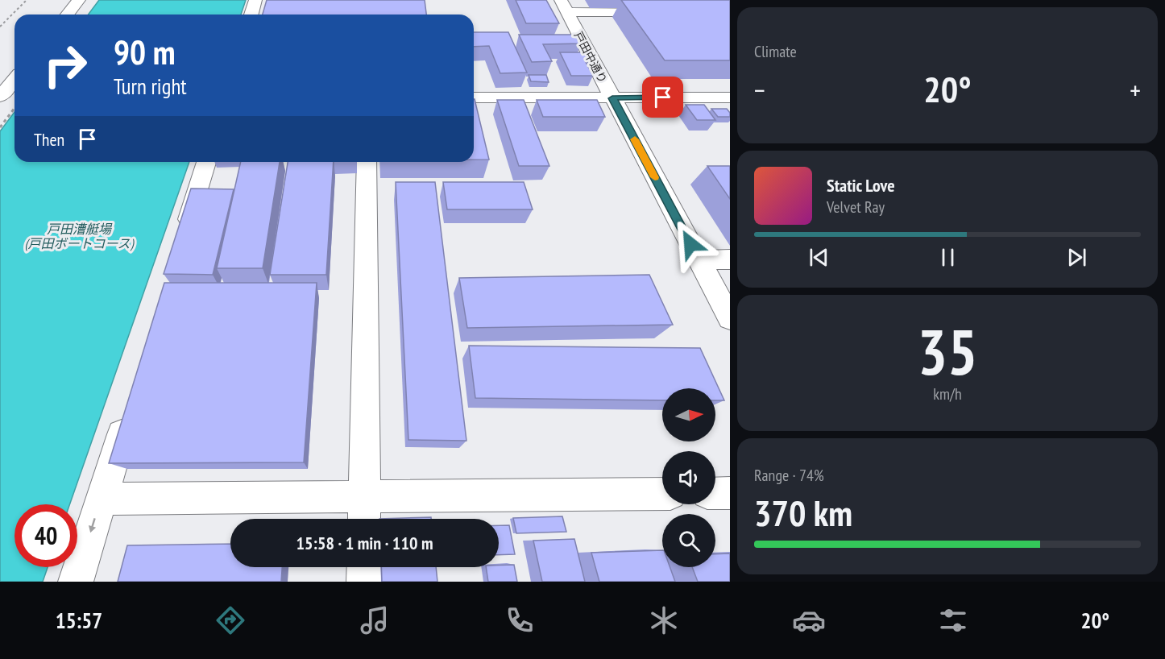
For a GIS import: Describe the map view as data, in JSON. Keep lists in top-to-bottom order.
{
  "streets": {
    "street": ["戸田中通り"]
  },
  "water": ["戸田漕艇場 (戸田ボートコース)"],
  "north": "right",
  "page": {
    "tile": [
      "Climate",
      ["35", "km/h"],
      ["Range · 74%", "370 km"]
    ],
    "turn": ["90 m", "Turn right"],
    "heat": ["−", "20°", "+"],
    "then": "Then",
    "song": ["Static Love", "Velvet Ray"],
    "limit": "40",
    "trip": "15:58 · 1 min · 110 m",
    "tabs": ["15:57", "20°"]
  }
}
